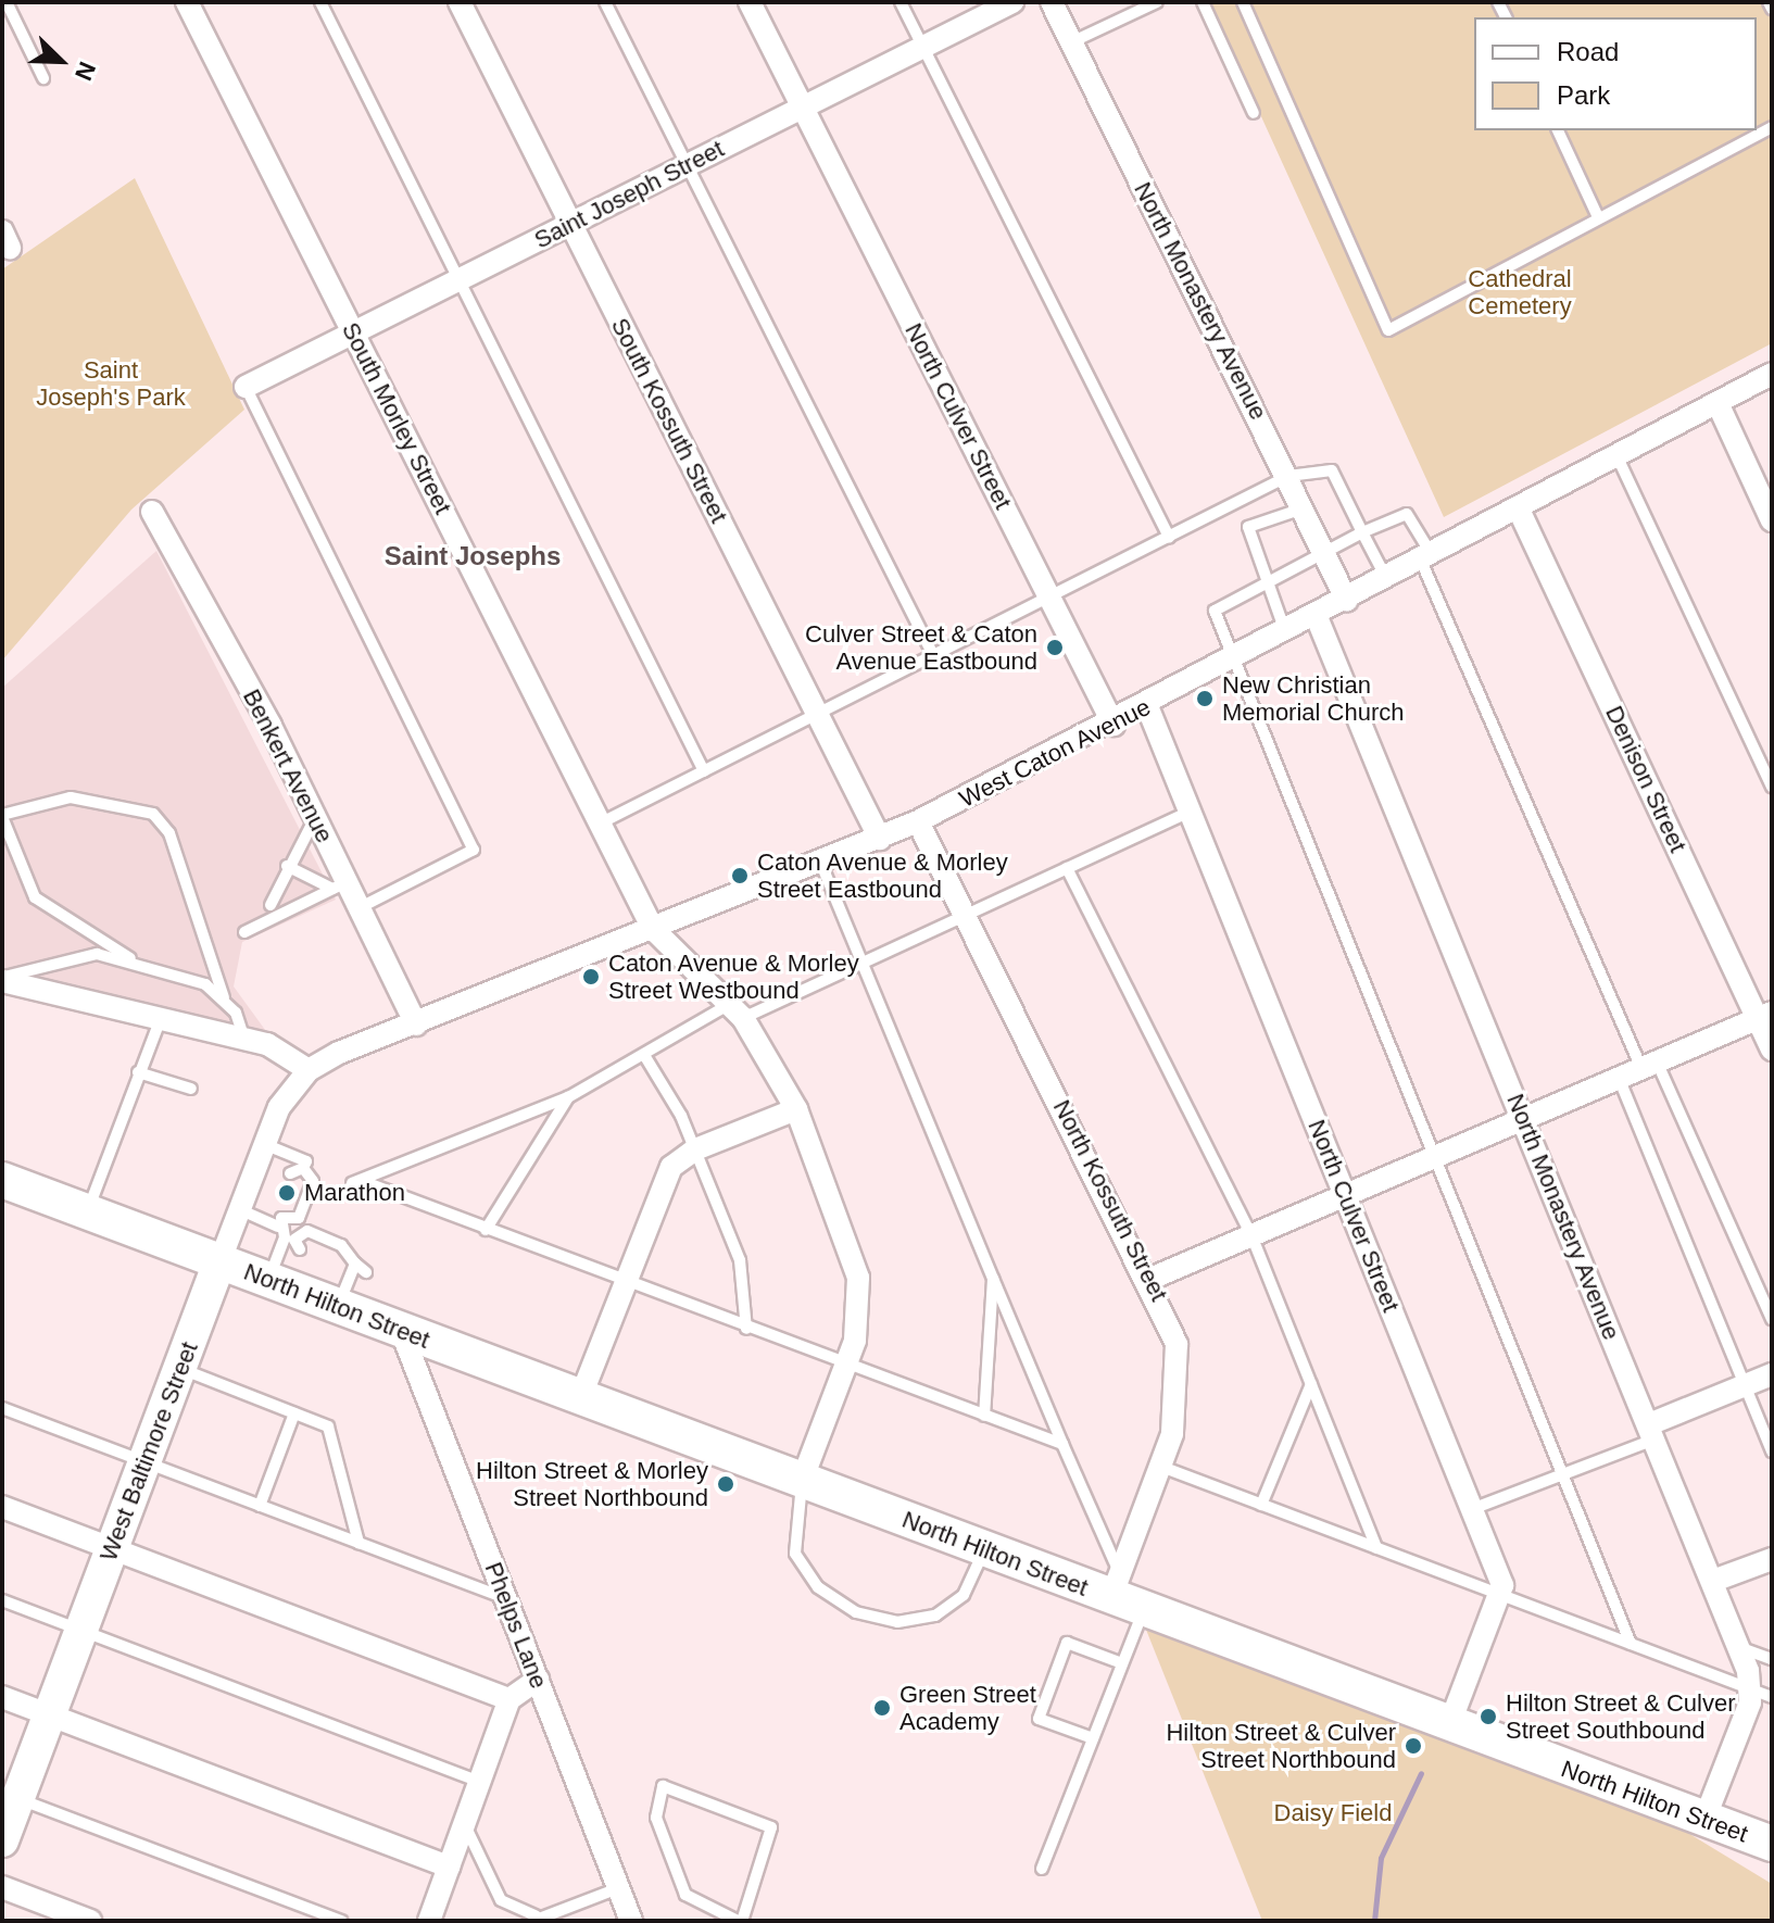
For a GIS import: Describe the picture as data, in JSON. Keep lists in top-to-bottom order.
{
  "streets": {
    "main road": ["North Hilton Street", "West Baltimore Street"],
    "street": [
      "Saint Joseph Street",
      "North Monastery Avenue",
      "North Culver Street",
      "South Morley Street",
      "South Kossuth Street",
      "West Caton Avenue",
      "Benkert Avenue",
      "Denison Street",
      "North Kossuth Street",
      "Phelps Lane"
    ]
  },
  "crossings": [
    ["Saint Joseph Street", "North Culver Street"],
    ["Saint Joseph Street", "South Morley Street"],
    ["Saint Joseph Street", "South Kossuth Street"],
    ["North Monastery Avenue", "West Caton Avenue"],
    ["North Culver Street", "West Caton Avenue"],
    ["South Morley Street", "West Caton Avenue"],
    ["South Morley Street", "North Hilton Street"],
    ["South Kossuth Street", "West Caton Avenue"],
    ["West Caton Avenue", "Benkert Avenue"],
    ["West Caton Avenue", "Denison Street"],
    ["West Caton Avenue", "North Kossuth Street"],
    ["West Caton Avenue", "West Baltimore Street"],
    ["North Kossuth Street", "North Hilton Street"],
    ["North Hilton Street", "West Baltimore Street"],
    ["North Hilton Street", "Phelps Lane"]
  ],
  "districts": ["Saint Josephs"],
  "parks": ["Cathedral Cemetery", "Saint Joseph's Park", "Daisy Field"],
  "places": [
    "Culver Street & Caton Avenue Eastbound",
    "New Christian Memorial Church",
    "Caton Avenue & Morley Street Eastbound",
    "Caton Avenue & Morley Street Westbound",
    "Marathon",
    "Hilton Street & Morley Street Northbound",
    "Green Street Academy",
    "Hilton Street & Culver Street Southbound",
    "Hilton Street & Culver Street Northbound"
  ],
  "legend": ["Road", "Park"],
  "north": "bottom right"
}
